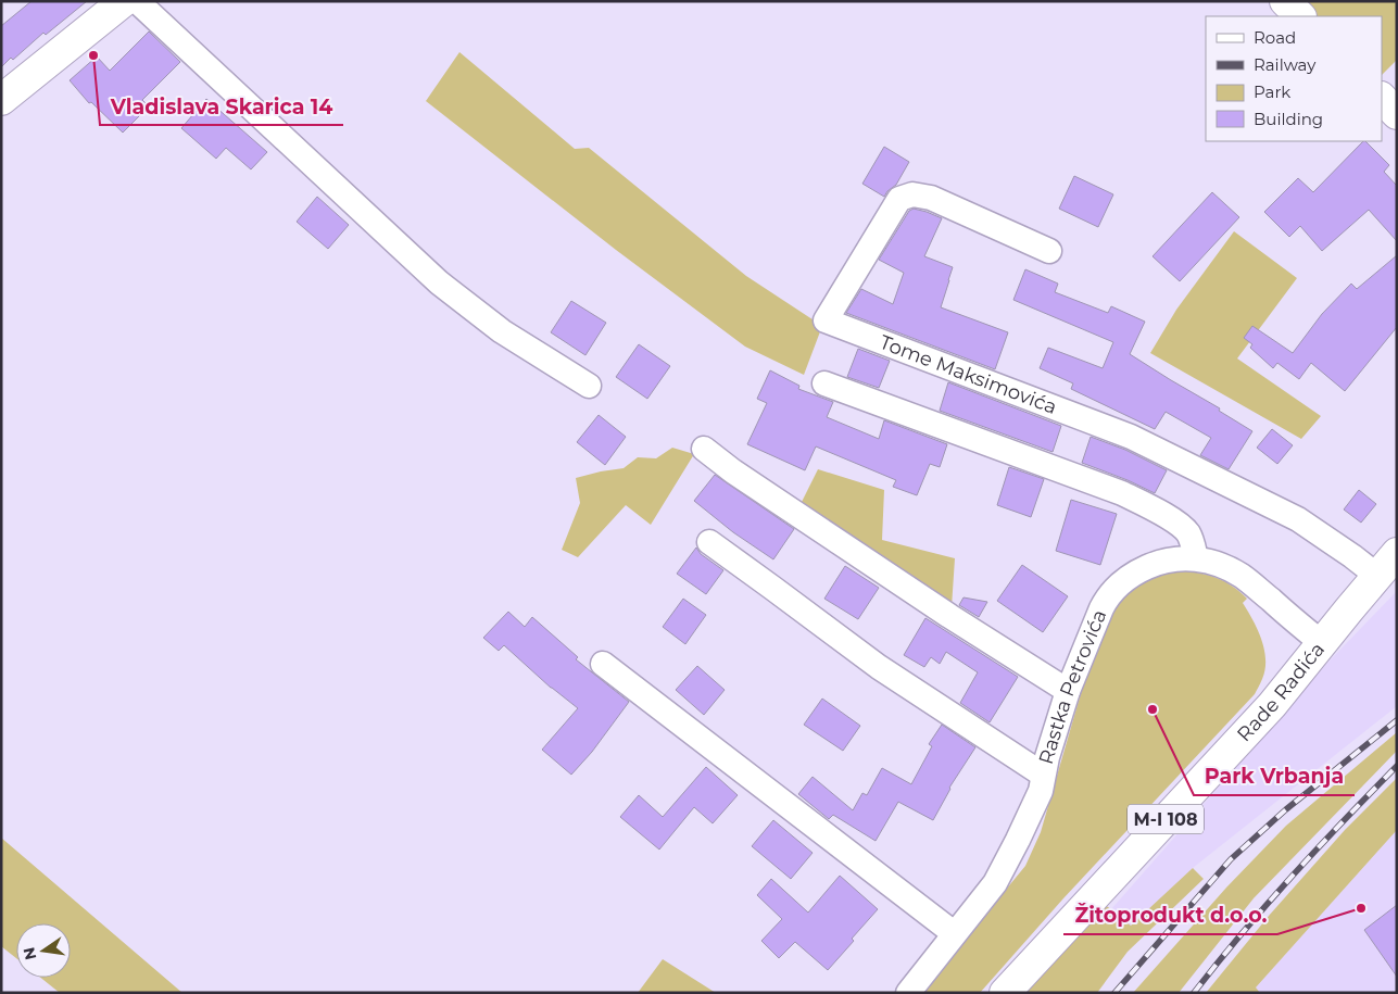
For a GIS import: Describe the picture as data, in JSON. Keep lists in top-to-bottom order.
{
  "streets": {
    "main road": ["Rade Radića", "M-I 108"],
    "street": ["Tome Maksimovića", "Rastka Petrovića"]
  },
  "crossings": [
    ["Tome Maksimovića", "Rade Radića"],
    ["Rastka Petrovića", "Rade Radića"]
  ],
  "places": ["Vladislava Skarica 14", "Park Vrbanja", "Žitoprodukt d.o.o."],
  "legend": [
    "Road",
    "Railway",
    "Park",
    "Building"
  ],
  "north": "left"
}
